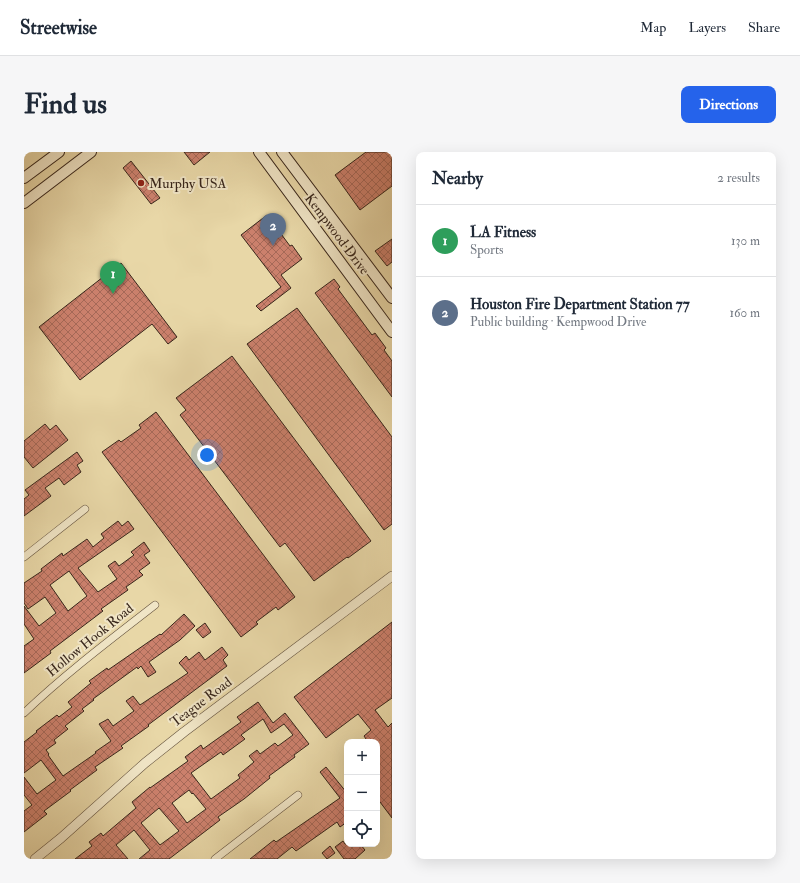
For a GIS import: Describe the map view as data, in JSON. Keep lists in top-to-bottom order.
{
  "streets": {
    "main road": ["Kempwood Drive"],
    "street": ["Hollow Hook Road", "Teague Road"]
  },
  "places": ["Murphy USA"],
  "page": {
    "header": "Streetwise",
    "nav": ["Map", "Layers", "Share"],
    "buttons": "Directions",
    "title": "Find us",
    "heading": ["Nearby", "2 results"],
    "list": [
      {
        "mark": "1",
        "name": "LA Fitness",
        "note": "Sports",
        "value": "130 m"
      },
      {
        "mark": "2",
        "name": "Houston Fire Department Station 77",
        "note": "Public building · Kempwood Drive",
        "value": "160 m"
      }
    ],
    "pins": ["2", "1"],
    "map_buttons": ["+", "−"]
  }
}
